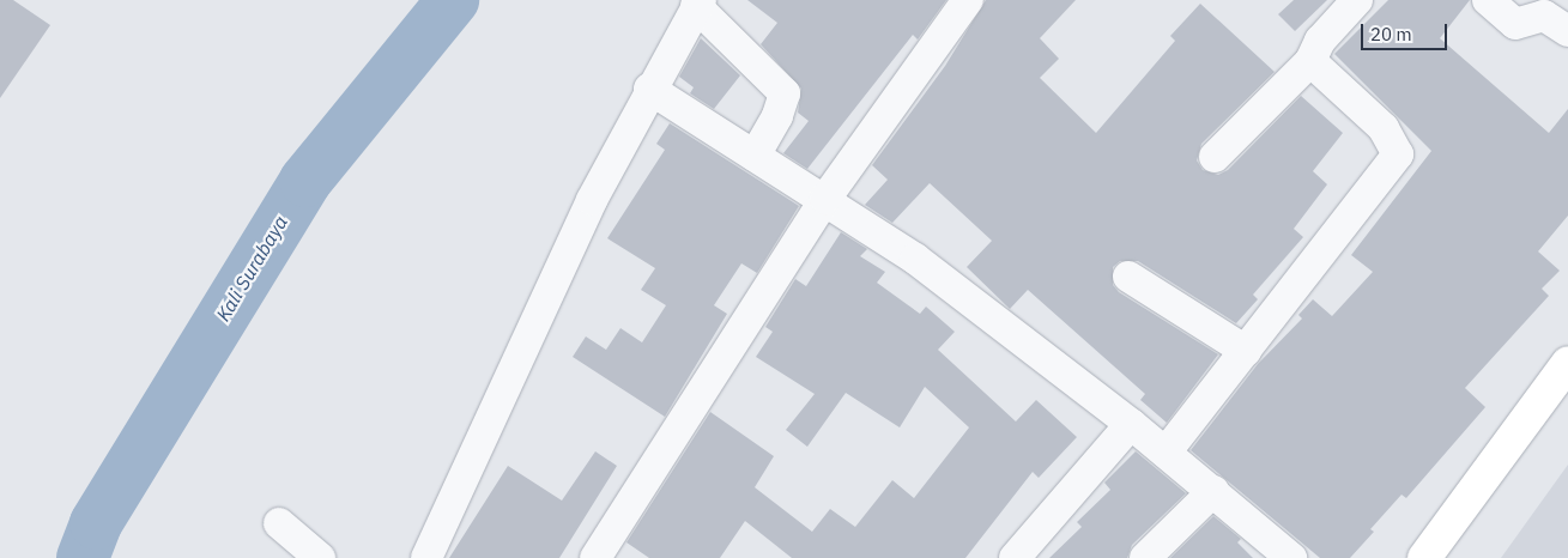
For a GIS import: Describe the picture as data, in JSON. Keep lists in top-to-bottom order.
{
  "water": ["Kali Surabaya"],
  "scale_bar": "20 m"
}
